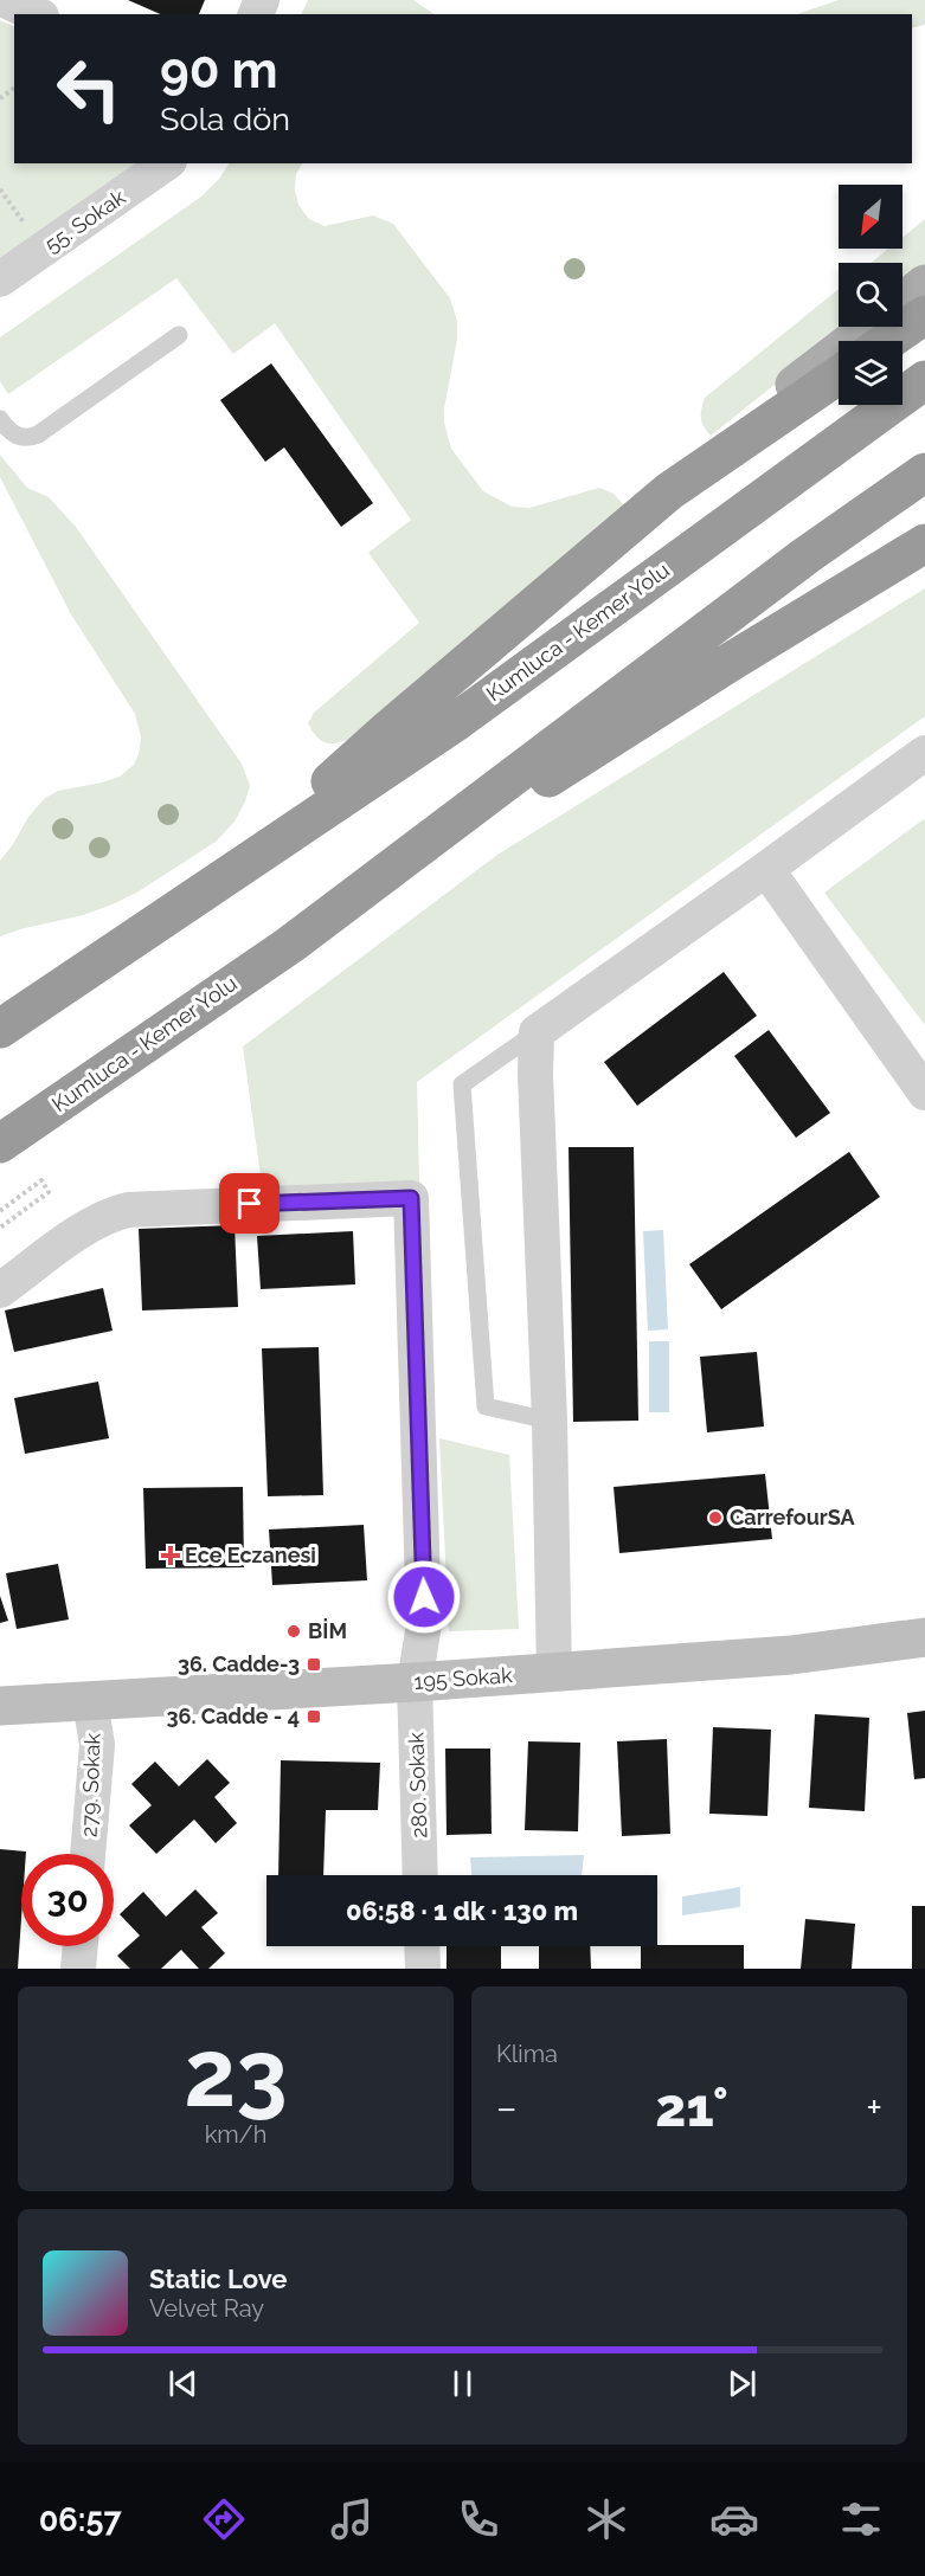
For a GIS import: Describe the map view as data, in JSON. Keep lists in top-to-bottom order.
{
  "streets": {
    "highway": ["Kumluca - Kemer Yolu"],
    "street": [
      "55. Sokak",
      "195 Sokak",
      "279. Sokak",
      "280. Sokak"
    ]
  },
  "crossings": [
    ["195 Sokak", "279. Sokak"],
    ["195 Sokak", "280. Sokak"]
  ],
  "places": {
    "other": ["CarrefourSA", "BİM"],
    "health": ["Ece Eczanesi"],
    "transit": ["36. Cadde-3", "36. Cadde - 4"]
  },
  "north": "bottom left",
  "page": {
    "turn": ["90 m", "Sola dön"],
    "limit": "30",
    "trip": "06:58 · 1 dk · 130 m",
    "tile": [
      ["23", "km/h"],
      "Klima"
    ],
    "heat": ["−", "21°", "+"],
    "song": ["Static Love", "Velvet Ray"],
    "tabs": "06:57"
  }
}
